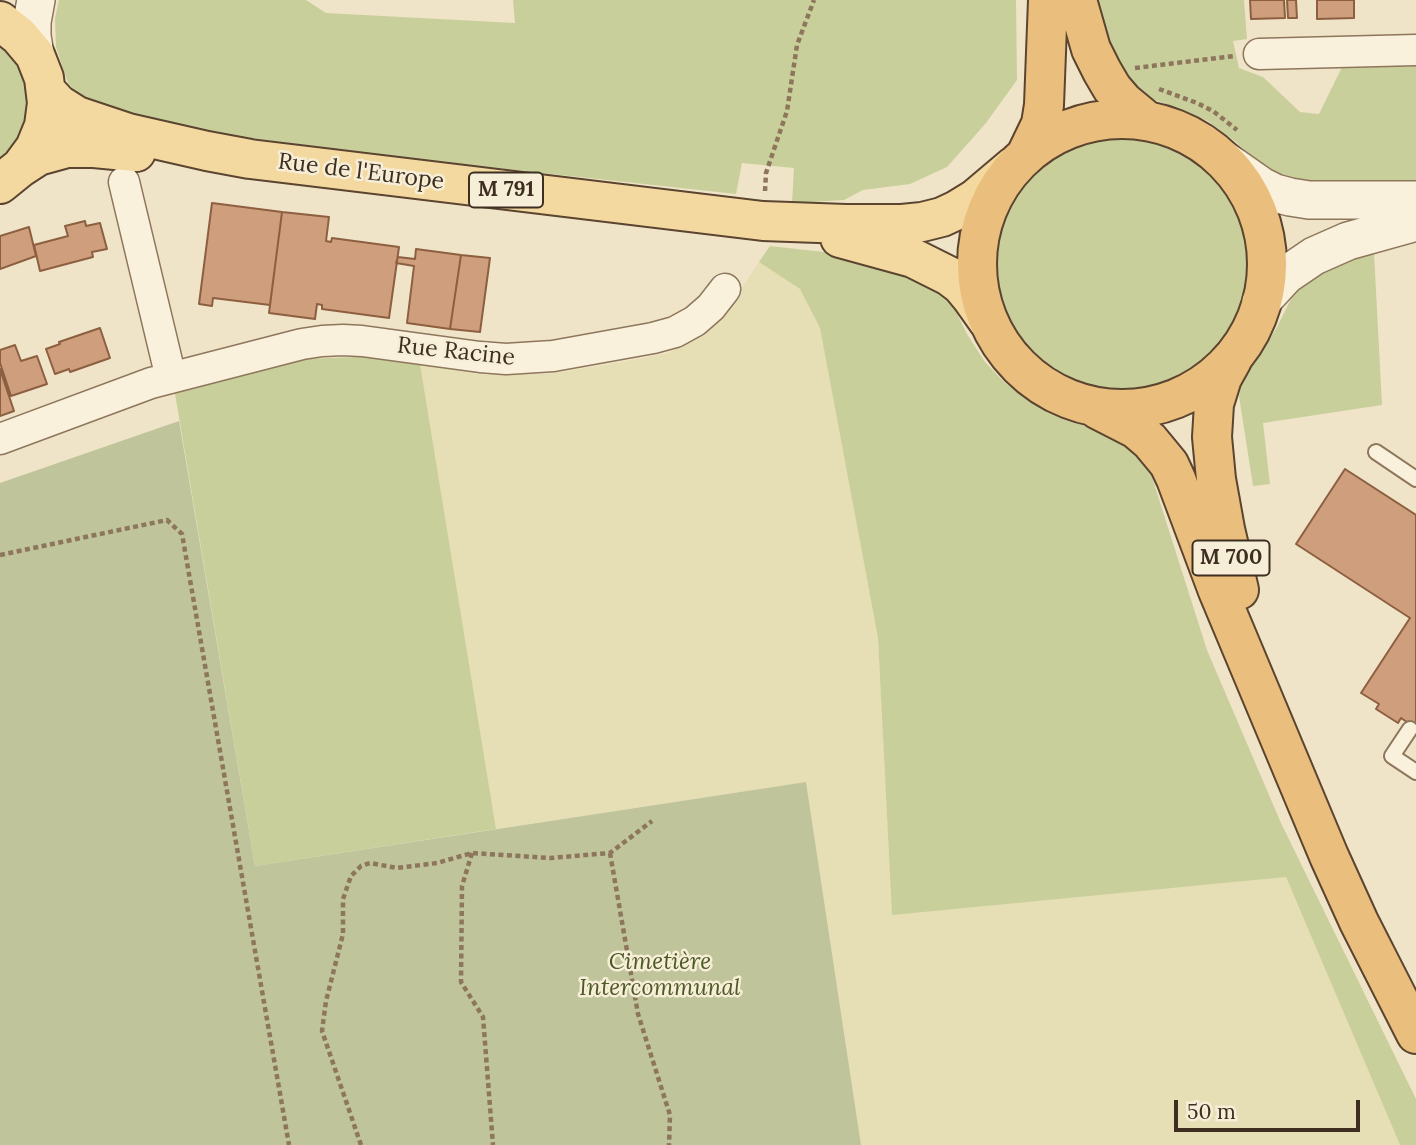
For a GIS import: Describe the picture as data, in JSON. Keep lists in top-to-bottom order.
{
  "streets": {
    "highway": ["M 700"],
    "main road": ["Rue de l'Europe", "M 791"],
    "street": ["Rue Racine"]
  },
  "parks": ["Cimetière Intercommunal"],
  "scale_bar": "50 m"
}
